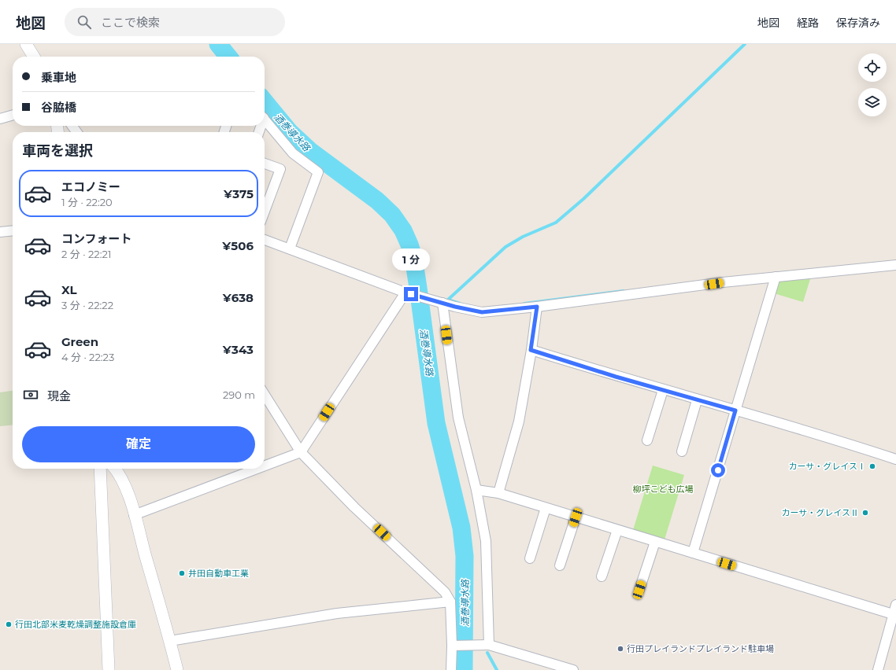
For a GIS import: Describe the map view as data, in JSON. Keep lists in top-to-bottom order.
{
  "water": ["酒巻導水路"],
  "parks": ["柳坪こども広場"],
  "places": [
    "カーサ・グレイスⅠ",
    "カーサ・グレイスⅡ",
    "井田自動車工業",
    "行田北部米麦乾燥調整施設倉庫",
    "行田プレイランドプレイランド駐車場"
  ],
  "page": {
    "header": "地図",
    "search": "ここで検索",
    "nav": ["地図", "経路", "保存済み"],
    "banner": ["乗車地", "谷脇橋"],
    "heading": "車両を選択",
    "list": [
      {
        "name": "エコノミー",
        "note": "1 分 · 22:20",
        "value": "¥375"
      },
      {
        "name": "コンフォート",
        "note": "2 分 · 22:21",
        "value": "¥506"
      },
      {
        "name": "XL",
        "note": "3 分 · 22:22",
        "value": "¥638"
      },
      {
        "name": "Green",
        "note": "4 分 · 22:23",
        "value": "¥343"
      }
    ],
    "bubble": "1 分",
    "pay": ["現金", "290 m"],
    "buttons": "確定"
  }
}
